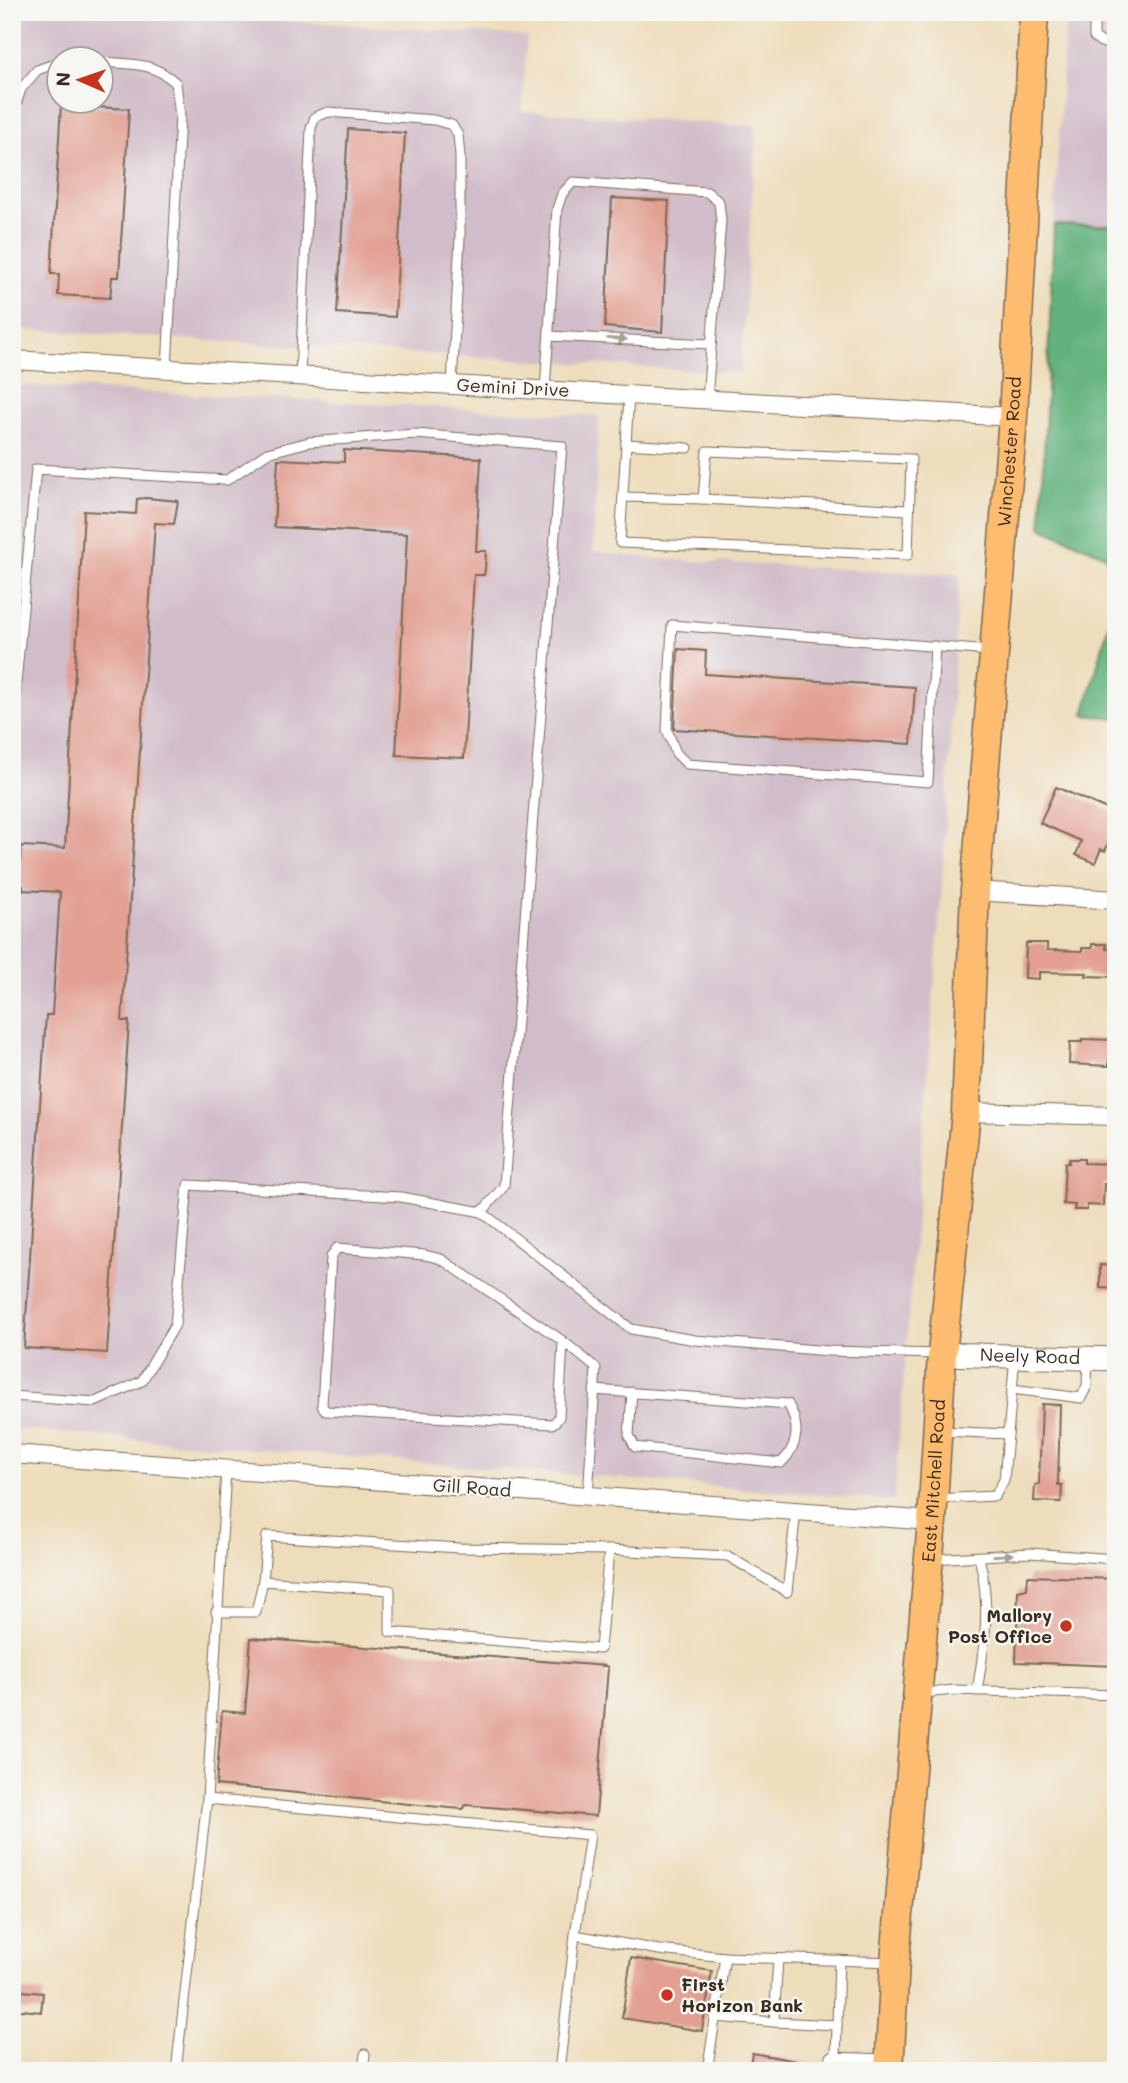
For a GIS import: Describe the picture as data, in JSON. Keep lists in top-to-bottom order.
{
  "streets": {
    "main road": ["Winchester Road", "East Mitchell Road"],
    "street": ["Gemini Drive", "Neely Road", "Gill Road"]
  },
  "crossings": [
    ["Gemini Drive", "Winchester Road"],
    ["Winchester Road", "East Mitchell Road"],
    ["Neely Road", "East Mitchell Road"],
    ["East Mitchell Road", "Gill Road"]
  ],
  "places": ["Mallory Post Office", "First Horizon Bank"],
  "north": "left"
}
